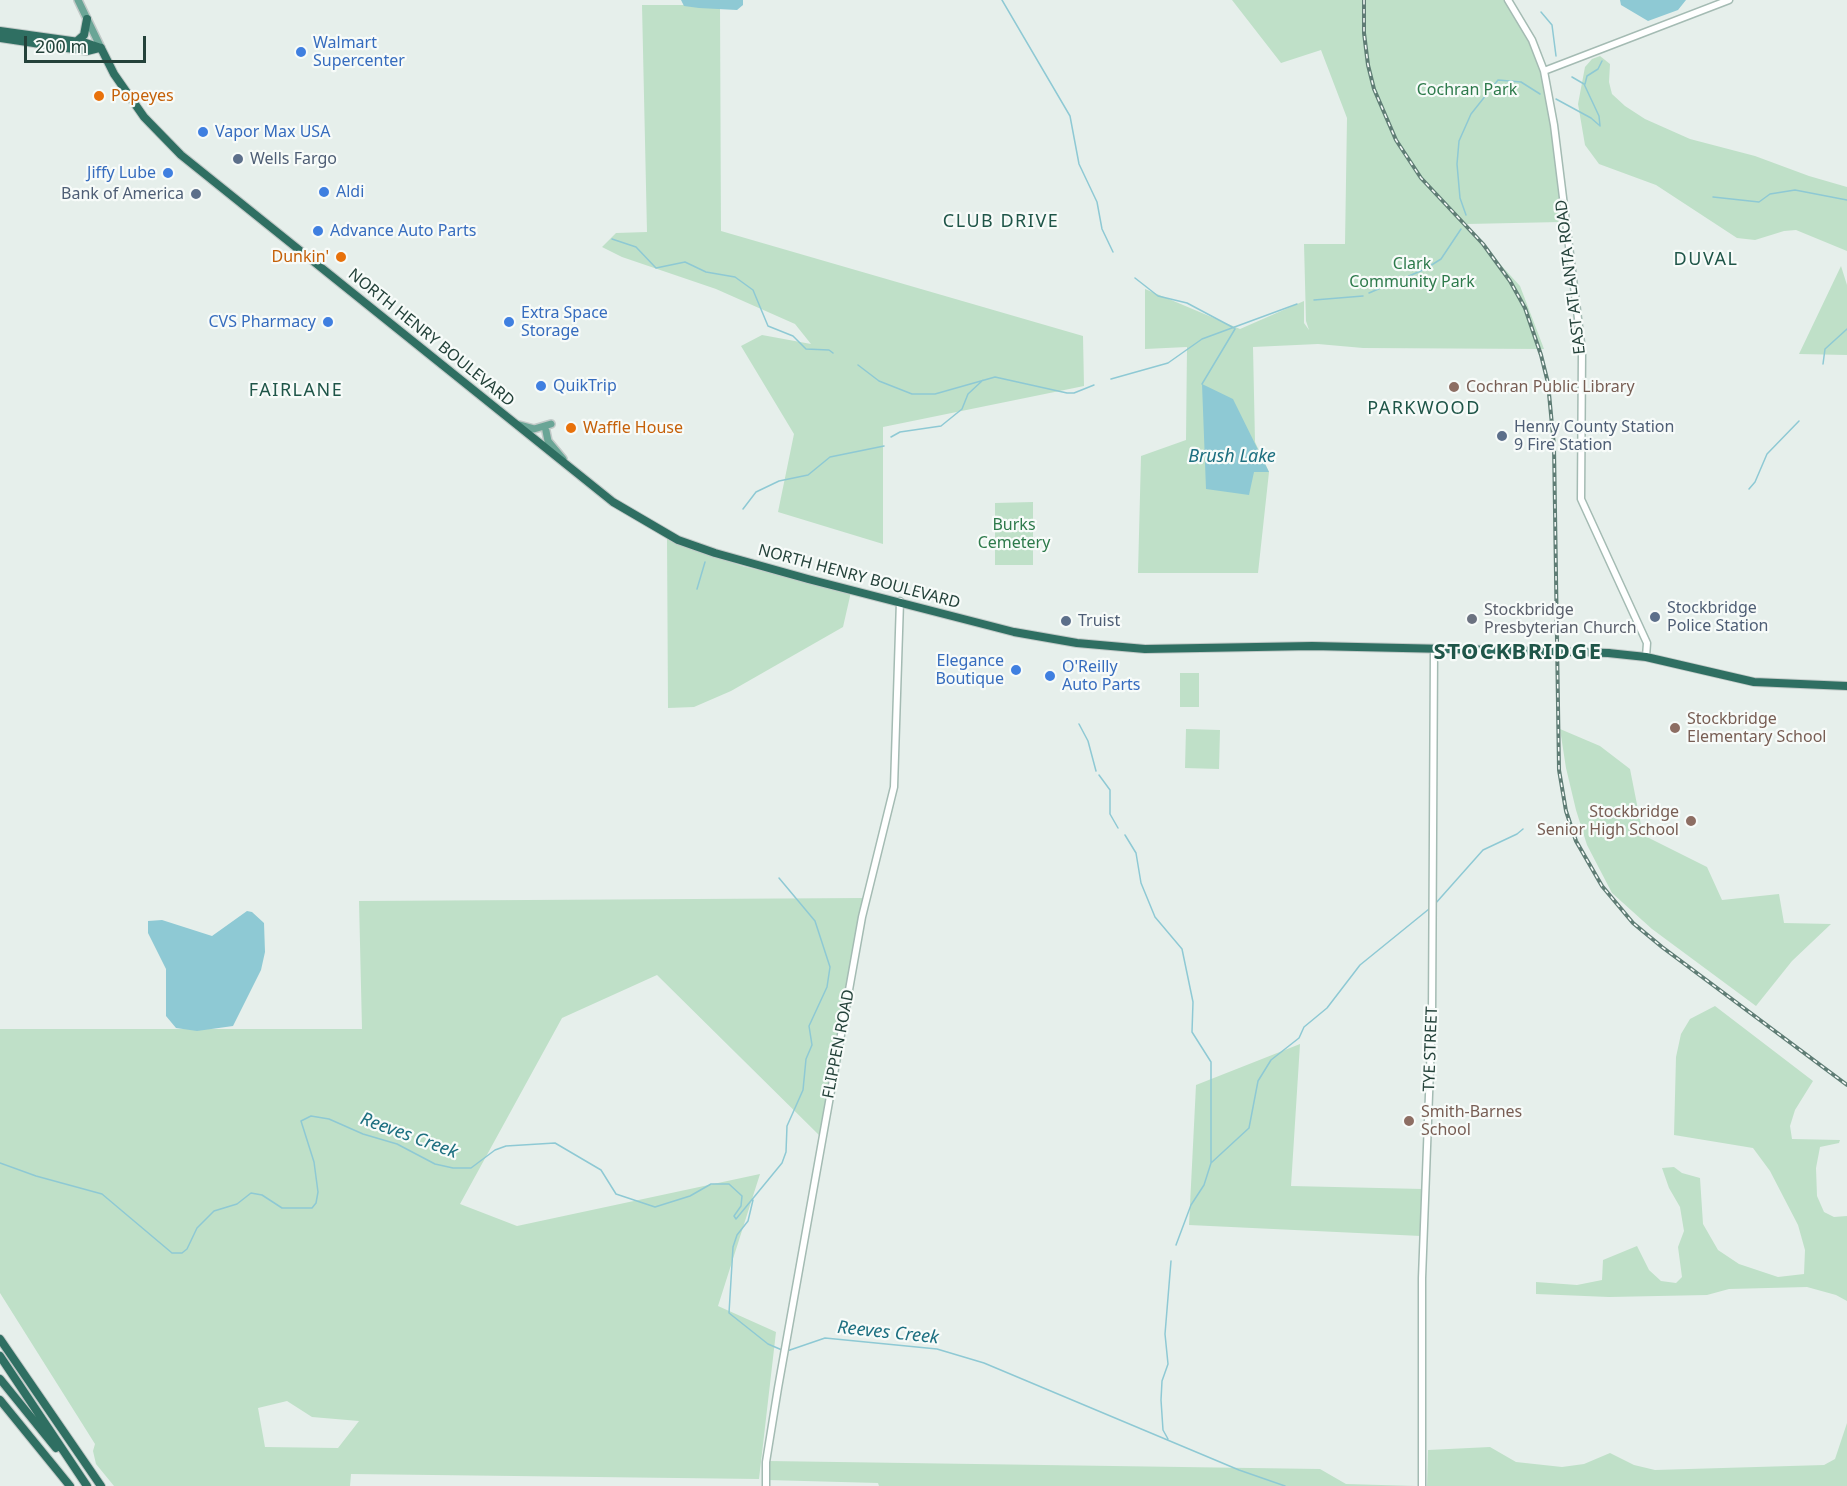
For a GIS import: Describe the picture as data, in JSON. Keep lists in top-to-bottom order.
{
  "streets": {
    "highway": ["NORTH HENRY BOULEVARD"],
    "street": ["EAST ATLANTA ROAD", "FLIPPEN ROAD", "TYE STREET"]
  },
  "crossings": [
    ["EAST ATLANTA ROAD", "NORTH HENRY BOULEVARD"],
    ["NORTH HENRY BOULEVARD", "FLIPPEN ROAD"],
    ["NORTH HENRY BOULEVARD", "TYE STREET"]
  ],
  "districts": [
    "CLUB DRIVE",
    "DUVAL",
    "FAIRLANE",
    "PARKWOOD",
    "STOCKBRIDGE"
  ],
  "water": ["Brush Lake", "Reeves Creek"],
  "parks": ["Cochran Park", "Clark Community Park", "Burks Cemetery"],
  "places": [
    "Walmart Supercenter",
    "Popeyes",
    "Vapor Max USA",
    "Wells Fargo",
    "Jiffy Lube",
    "Aldi",
    "Bank of America",
    "Advance Auto Parts",
    "Dunkin'",
    "CVS Pharmacy",
    "Extra Space Storage",
    "QuikTrip",
    "Cochran Public Library",
    "Waffle House",
    "Henry County Station 9 Fire Station",
    "Stockbridge Police Station",
    "Stockbridge Presbyterian Church",
    "Truist",
    "Elegance Boutique",
    "O'Reilly Auto Parts",
    "Stockbridge Elementary School",
    "Stockbridge Senior High School",
    "Smith-Barnes School"
  ],
  "scale_bar": "200 m"
}
